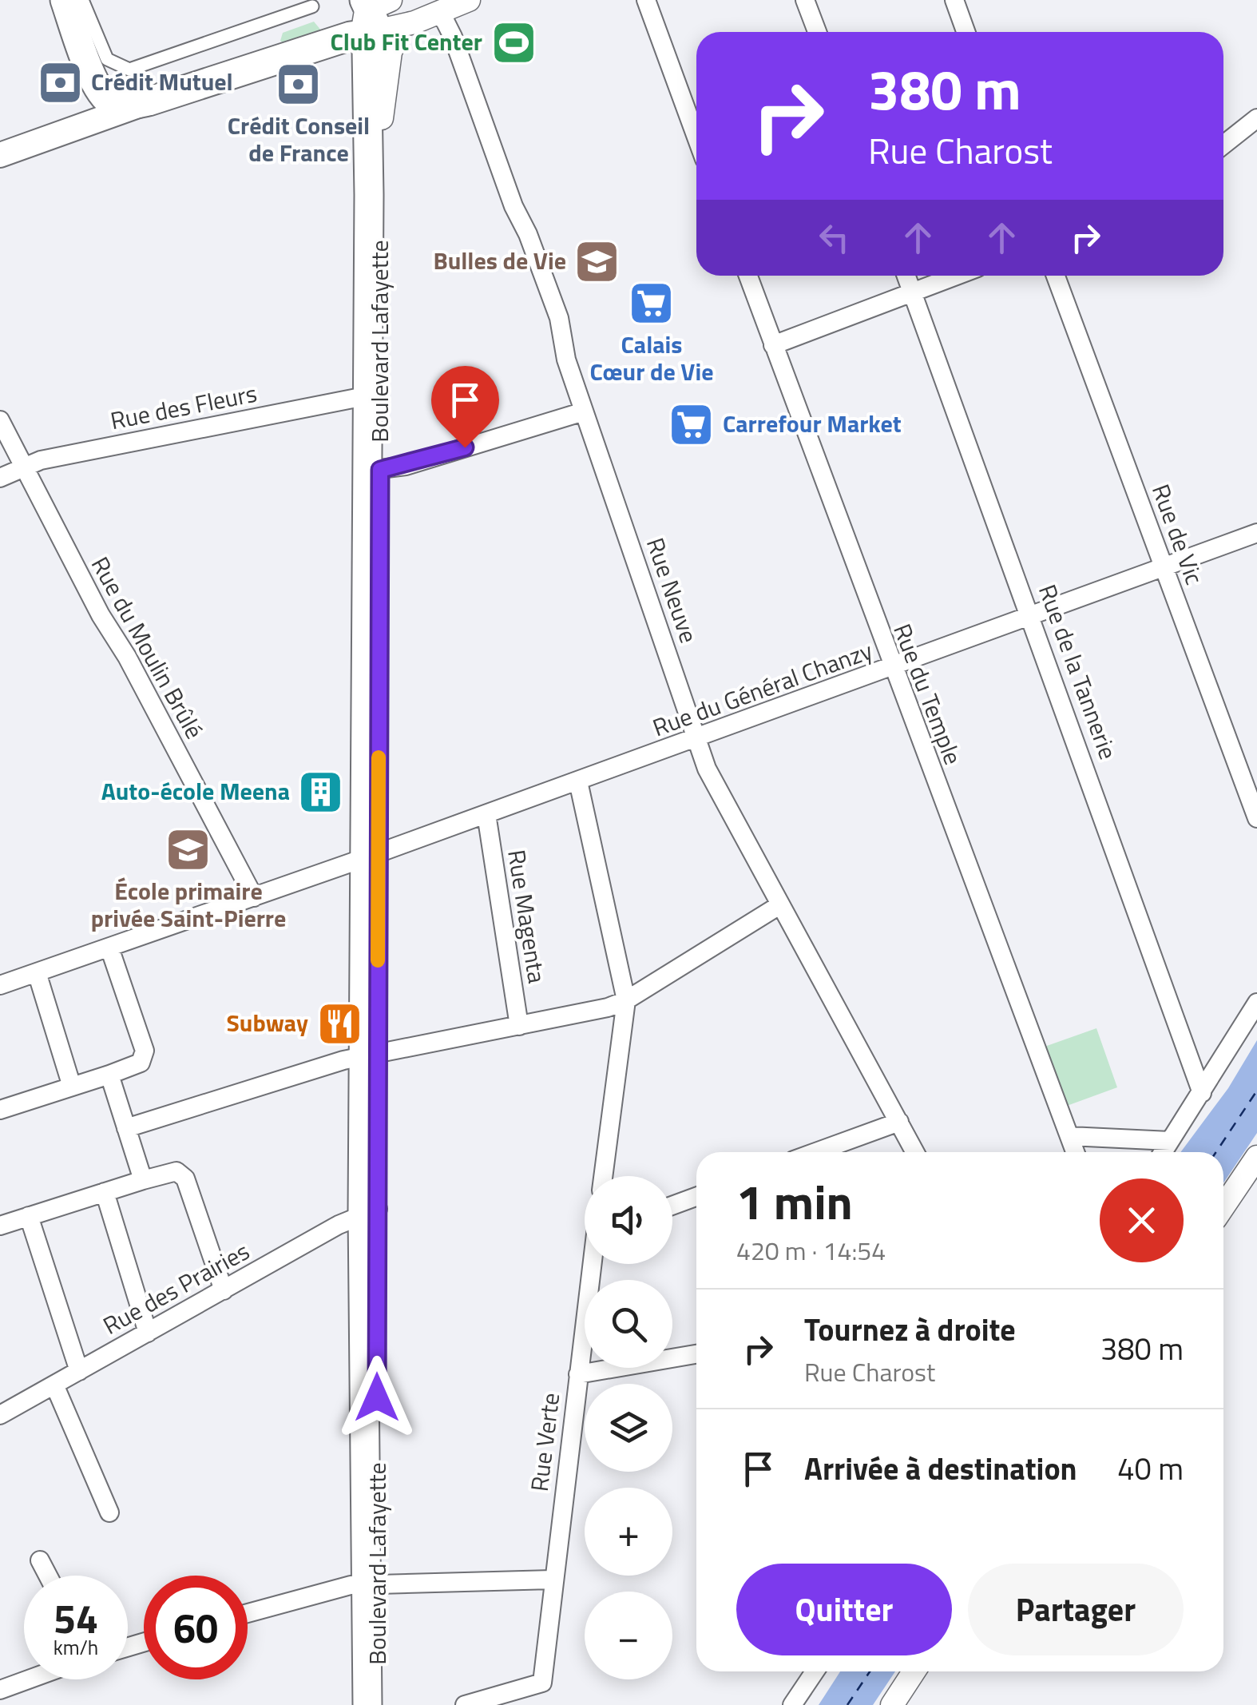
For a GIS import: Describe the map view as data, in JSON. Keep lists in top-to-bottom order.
{
  "streets": {
    "main road": ["Boulevard Lafayette"],
    "street": [
      "Rue des Fleurs",
      "Rue de Vic",
      "Rue Neuve",
      "Rue du Moulin Brûlé",
      "Rue de la Tannerie",
      "Rue du Général Chanzy",
      "Rue du Temple",
      "Rue Magenta",
      "Rue des Prairies",
      "Rue Verte"
    ]
  },
  "crossings": [
    ["Boulevard Lafayette", "Rue des Fleurs"],
    ["Boulevard Lafayette", "Rue du Général Chanzy"],
    ["Boulevard Lafayette", "Rue des Prairies"],
    ["Rue des Fleurs", "Rue du Moulin Brûlé"],
    ["Rue de Vic", "Rue du Général Chanzy"],
    ["Rue Neuve", "Rue du Général Chanzy"],
    ["Rue du Moulin Brûlé", "Rue du Général Chanzy"],
    ["Rue de la Tannerie", "Rue du Général Chanzy"],
    ["Rue du Général Chanzy", "Rue du Temple"],
    ["Rue du Général Chanzy", "Rue Magenta"]
  ],
  "places": {
    "sports": ["Club Fit Center"],
    "bank": ["Crédit Mutuel", "Crédit Conseil de France"],
    "school or university": ["Bulles de Vie", "École primaire privée Saint-Pierre"],
    "supermarket": ["Calais Cœur de Vie", "Carrefour Market"],
    "building": ["Auto-école Meena"],
    "restaurant": ["Subway"]
  },
  "page": {
    "turn": ["380 m", "Rue Charost"],
    "heading": ["1 min", "420 m · 14:54"],
    "map_buttons": ["+", "−"],
    "list": [
      {
        "name": "Tournez à droite",
        "note": "Rue Charost",
        "value": "380 m"
      },
      {
        "name": "Arrivée à destination",
        "value": "40 m"
      }
    ],
    "buttons": ["Quitter", "Partager"],
    "speed": "54 km/h",
    "limit": "60"
  }
}
